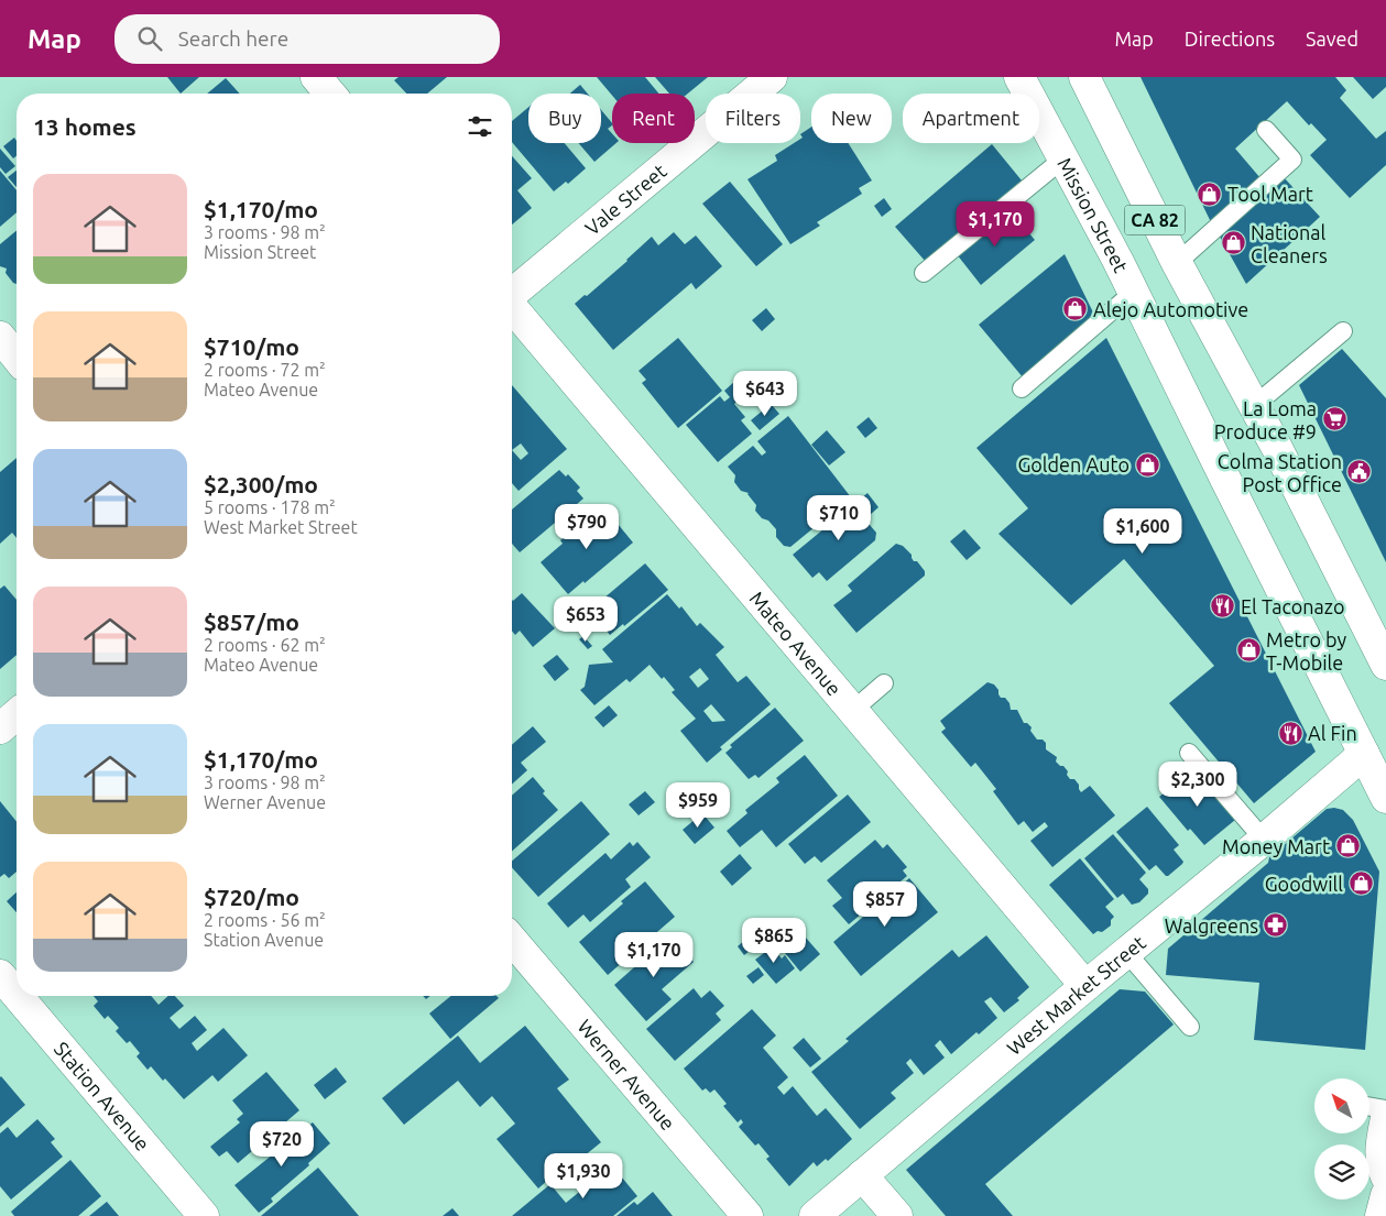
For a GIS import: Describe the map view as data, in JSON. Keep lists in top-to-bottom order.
{
  "streets": {
    "street": [
      "Vale Street",
      "Mission Street",
      "CA 82",
      "Mateo Avenue",
      "West Market Street",
      "Werner Avenue",
      "Station Avenue"
    ]
  },
  "crossings": [
    ["Mission Street", "West Market Street"],
    ["Mateo Avenue", "West Market Street"]
  ],
  "places": {
    "shop": [
      "Tool Mart",
      "National Cleaners",
      "Alejo Automotive",
      "Golden Auto",
      "Metro by T-Mobile",
      "Money Mart",
      "Goodwill"
    ],
    "supermarket": ["La Loma Produce #9"],
    "public building": ["Colma Station Post Office"],
    "restaurant": ["El Taconazo", "Al Fin"],
    "pharmacy": ["Walgreens"]
  },
  "north": "top left",
  "page": {
    "header": "Map",
    "search": "Search here",
    "nav": ["Map", "Directions", "Saved"],
    "chip": [
      "Buy",
      "Rent",
      "Filters",
      "New",
      "Apartment"
    ],
    "heading": "13 homes",
    "list": [
      {
        "name": "$1,170/mo",
        "note": "3 rooms · 98 m² · Mission Street"
      },
      {
        "name": "$710/mo",
        "note": "2 rooms · 72 m² · Mateo Avenue"
      },
      {
        "name": "$2,300/mo",
        "note": "5 rooms · 178 m² · West Market Street"
      },
      {
        "name": "$857/mo",
        "note": "2 rooms · 62 m² · Mateo Avenue"
      },
      {
        "name": "$1,170/mo",
        "note": "3 rooms · 98 m² · Werner Avenue"
      },
      {
        "name": "$720/mo",
        "note": "2 rooms · 56 m² · Station Avenue"
      }
    ],
    "price": [
      "$1,170",
      "$643",
      "$710",
      "$790",
      "$1,600",
      "$653",
      "$2,300",
      "$959",
      "$857",
      "$865",
      "$1,170",
      "$720",
      "$1,930"
    ]
  }
}
